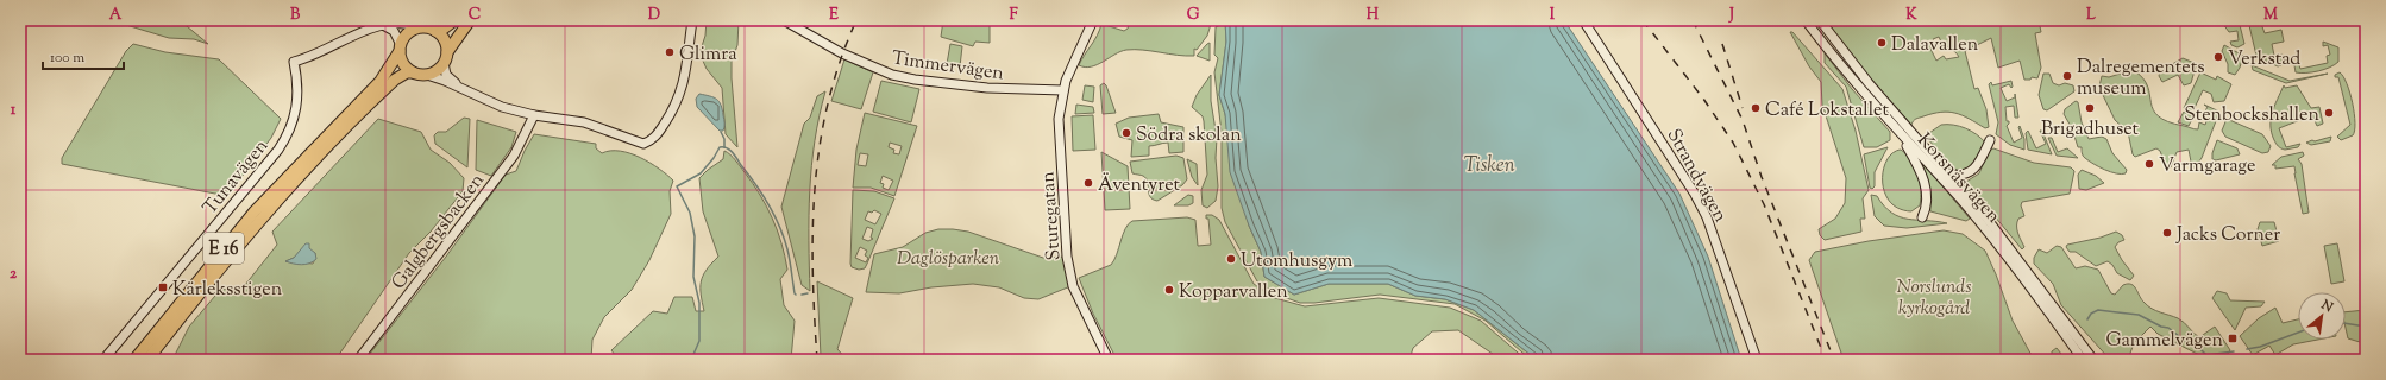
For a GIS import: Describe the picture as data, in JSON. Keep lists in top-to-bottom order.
{
  "streets": {
    "highway": ["E 16"],
    "street": [
      "Timmervägen",
      "Strandvägen",
      "Tunavägen",
      "Korsnäsvägen",
      "Sturegatan",
      "Galgbergsbacken"
    ]
  },
  "crossings": [
    ["Timmervägen", "Sturegatan"]
  ],
  "water": ["Tisken"],
  "parks": ["Daglösparken", "Norslunds kyrkogård"],
  "places": {
    "other": [
      "Dalavallen",
      "Glimra",
      "Verkstad",
      "Dalregementets museum",
      "Café Lokstallet",
      "Brigadhuset",
      "Stenbockshallen",
      "Södra skolan",
      "Varmgarage",
      "Äventyret",
      "Jacks Corner",
      "Utomhusgym",
      "Kopparvallen"
    ],
    "transit": ["Kärleksstigen", "Gammelvägen"]
  },
  "scale_bar": "100 m",
  "north": "top right",
  "grid": {
    "columns": [
      "A",
      "B",
      "C",
      "D",
      "E",
      "F",
      "G",
      "H",
      "I",
      "J",
      "K",
      "L",
      "M"
    ],
    "rows": ["1", "2"]
  }
}
